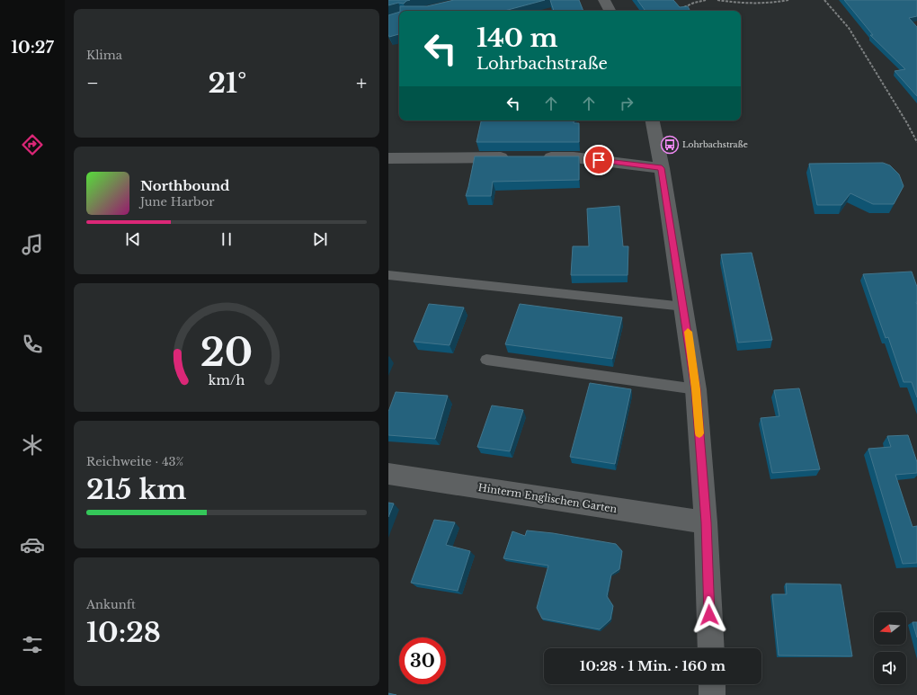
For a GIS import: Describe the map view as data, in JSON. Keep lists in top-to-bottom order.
{
  "streets": {
    "street": ["Hinterm Englischen Garten"]
  },
  "places": {
    "bus stop": ["Lohrbachstraße"]
  },
  "north": "left",
  "page": {
    "tabs": "10:27",
    "tile": [
      "Klima",
      ["Reichweite · 43%", "215 km"],
      ["Ankunft", "10:28"]
    ],
    "turn": ["140 m", "Lohrbachstraße"],
    "heat": ["−", "21°", "+"],
    "song": ["Northbound", "June Harbor"],
    "limit": "30",
    "trip": "10:28 · 1 Min. · 160 m",
    "gauge": ["20", "km/h"]
  }
}
